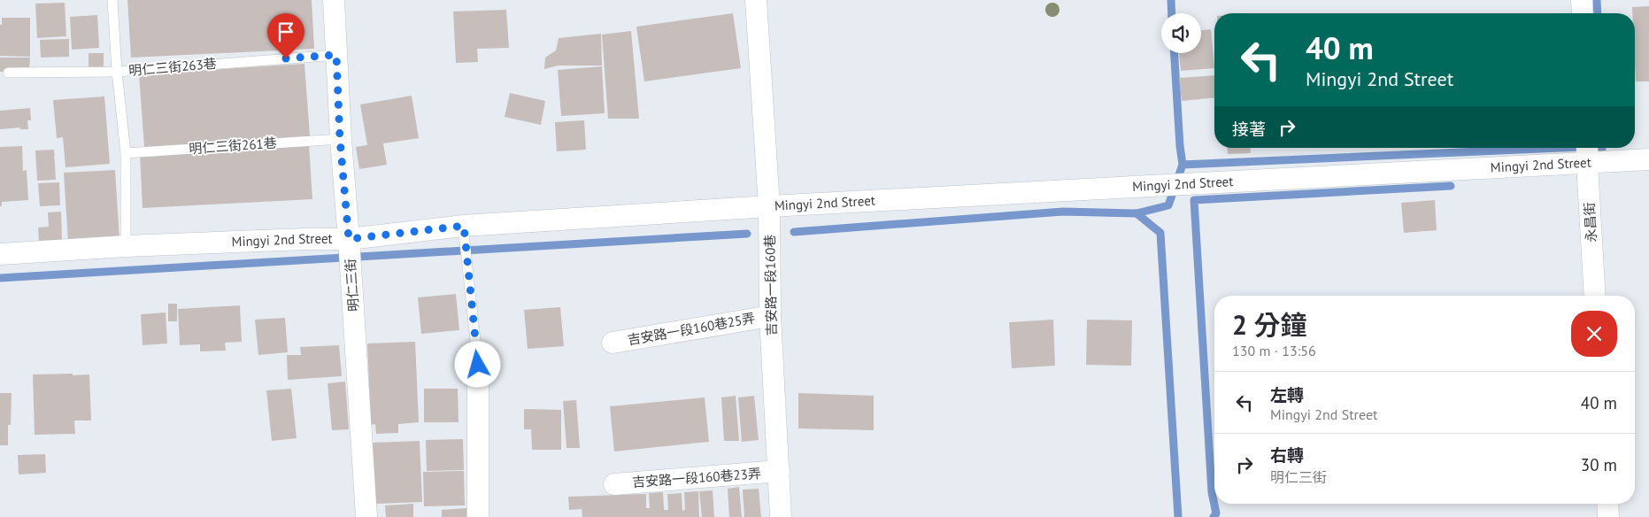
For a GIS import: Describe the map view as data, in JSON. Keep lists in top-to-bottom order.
{
  "streets": {
    "street": [
      "Mingyi 2nd Street",
      "永昌街",
      "明仁三街",
      "吉安路一段160巷",
      "吉安路一段160巷25弄",
      "吉安路一段160巷23弄"
    ],
    "lane": ["明仁三街263巷", "明仁三街261巷"]
  },
  "crossings": [
    ["明仁三街263巷", "明仁三街"],
    ["明仁三街261巷", "明仁三街"],
    ["Mingyi 2nd Street", "永昌街"],
    ["Mingyi 2nd Street", "明仁三街"],
    ["Mingyi 2nd Street", "吉安路一段160巷"],
    ["吉安路一段160巷", "吉安路一段160巷25弄"],
    ["吉安路一段160巷", "吉安路一段160巷23弄"]
  ],
  "page": {
    "turn": ["40 m", "Mingyi 2nd Street"],
    "then": "接著",
    "heading": ["2 分鐘", "130 m · 13:56"],
    "list": [
      {
        "name": "左轉",
        "note": "Mingyi 2nd Street",
        "value": "40 m"
      },
      {
        "name": "右轉",
        "note": "明仁三街",
        "value": "30 m"
      }
    ]
  }
}
